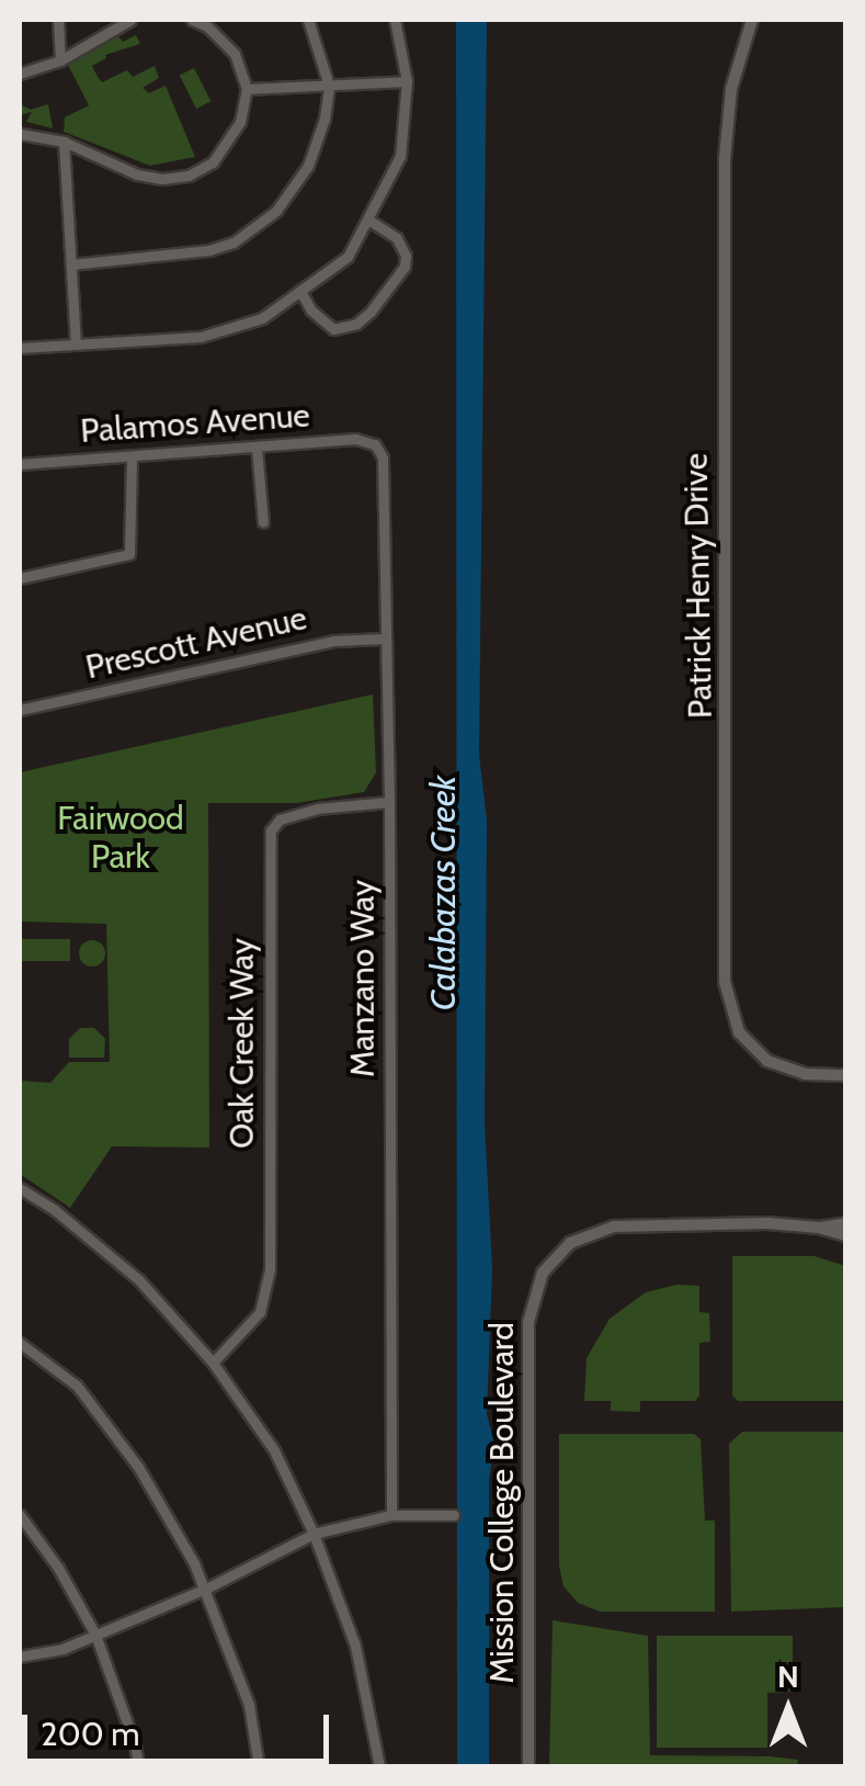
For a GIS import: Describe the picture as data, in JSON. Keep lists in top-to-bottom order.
{
  "streets": {
    "street": [
      "Palamos Avenue",
      "Patrick Henry Drive",
      "Prescott Avenue",
      "Manzano Way",
      "Oak Creek Way",
      "Mission College Boulevard"
    ]
  },
  "crossings": [
    ["Palamos Avenue", "Manzano Way"],
    ["Prescott Avenue", "Manzano Way"],
    ["Manzano Way", "Oak Creek Way"]
  ],
  "water": ["Calabazas Creek"],
  "parks": ["Fairwood Park"],
  "scale_bar": "200 m",
  "north": "top"
}
